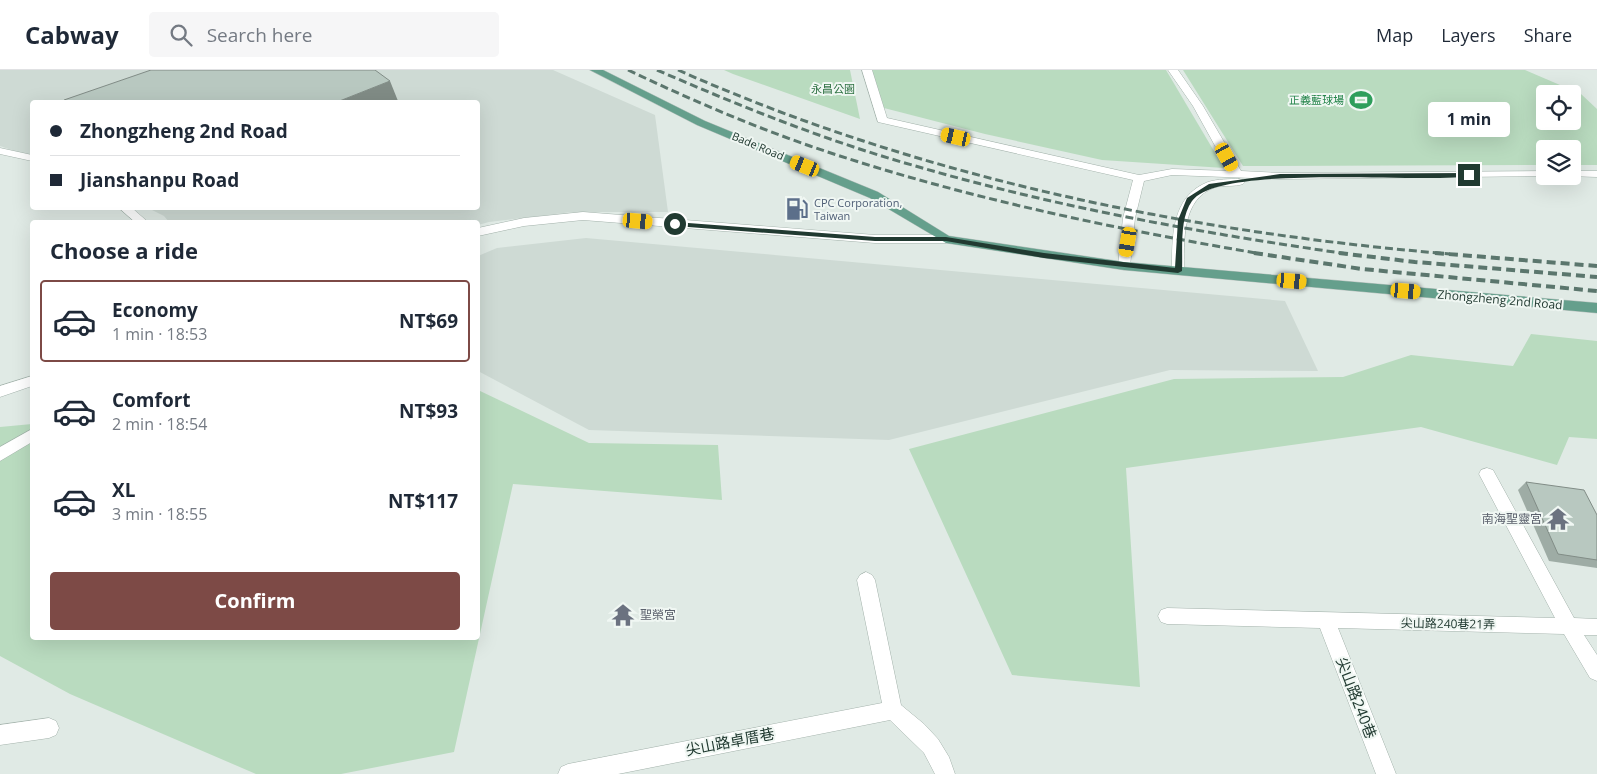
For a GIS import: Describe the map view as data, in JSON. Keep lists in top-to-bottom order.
{
  "streets": {
    "main road": ["Bade Road", "Zhongzheng 2nd Road"],
    "street": ["尖山路240巷21弄", "尖山路240巷", "尖山路卓厝巷"]
  },
  "crossings": [
    ["Bade Road", "Zhongzheng 2nd Road"],
    ["尖山路240巷21弄", "尖山路240巷"]
  ],
  "parks": ["永昌公園"],
  "places": {
    "sports": ["正義藍球場"],
    "fuel station": ["CPC Corporation, Taiwan"],
    "temple": ["南海聖靈宮", "聖榮宮"]
  },
  "page": {
    "header": "Cabway",
    "search": "Search here",
    "nav": ["Map", "Layers", "Share"],
    "banner": ["Zhongzheng 2nd Road", "Jianshanpu Road"],
    "bubble": "1 min",
    "heading": "Choose a ride",
    "list": [
      {
        "name": "Economy",
        "note": "1 min · 18:53",
        "value": "NT$69"
      },
      {
        "name": "Comfort",
        "note": "2 min · 18:54",
        "value": "NT$93"
      },
      {
        "name": "XL",
        "note": "3 min · 18:55",
        "value": "NT$117"
      }
    ],
    "buttons": "Confirm"
  }
}
